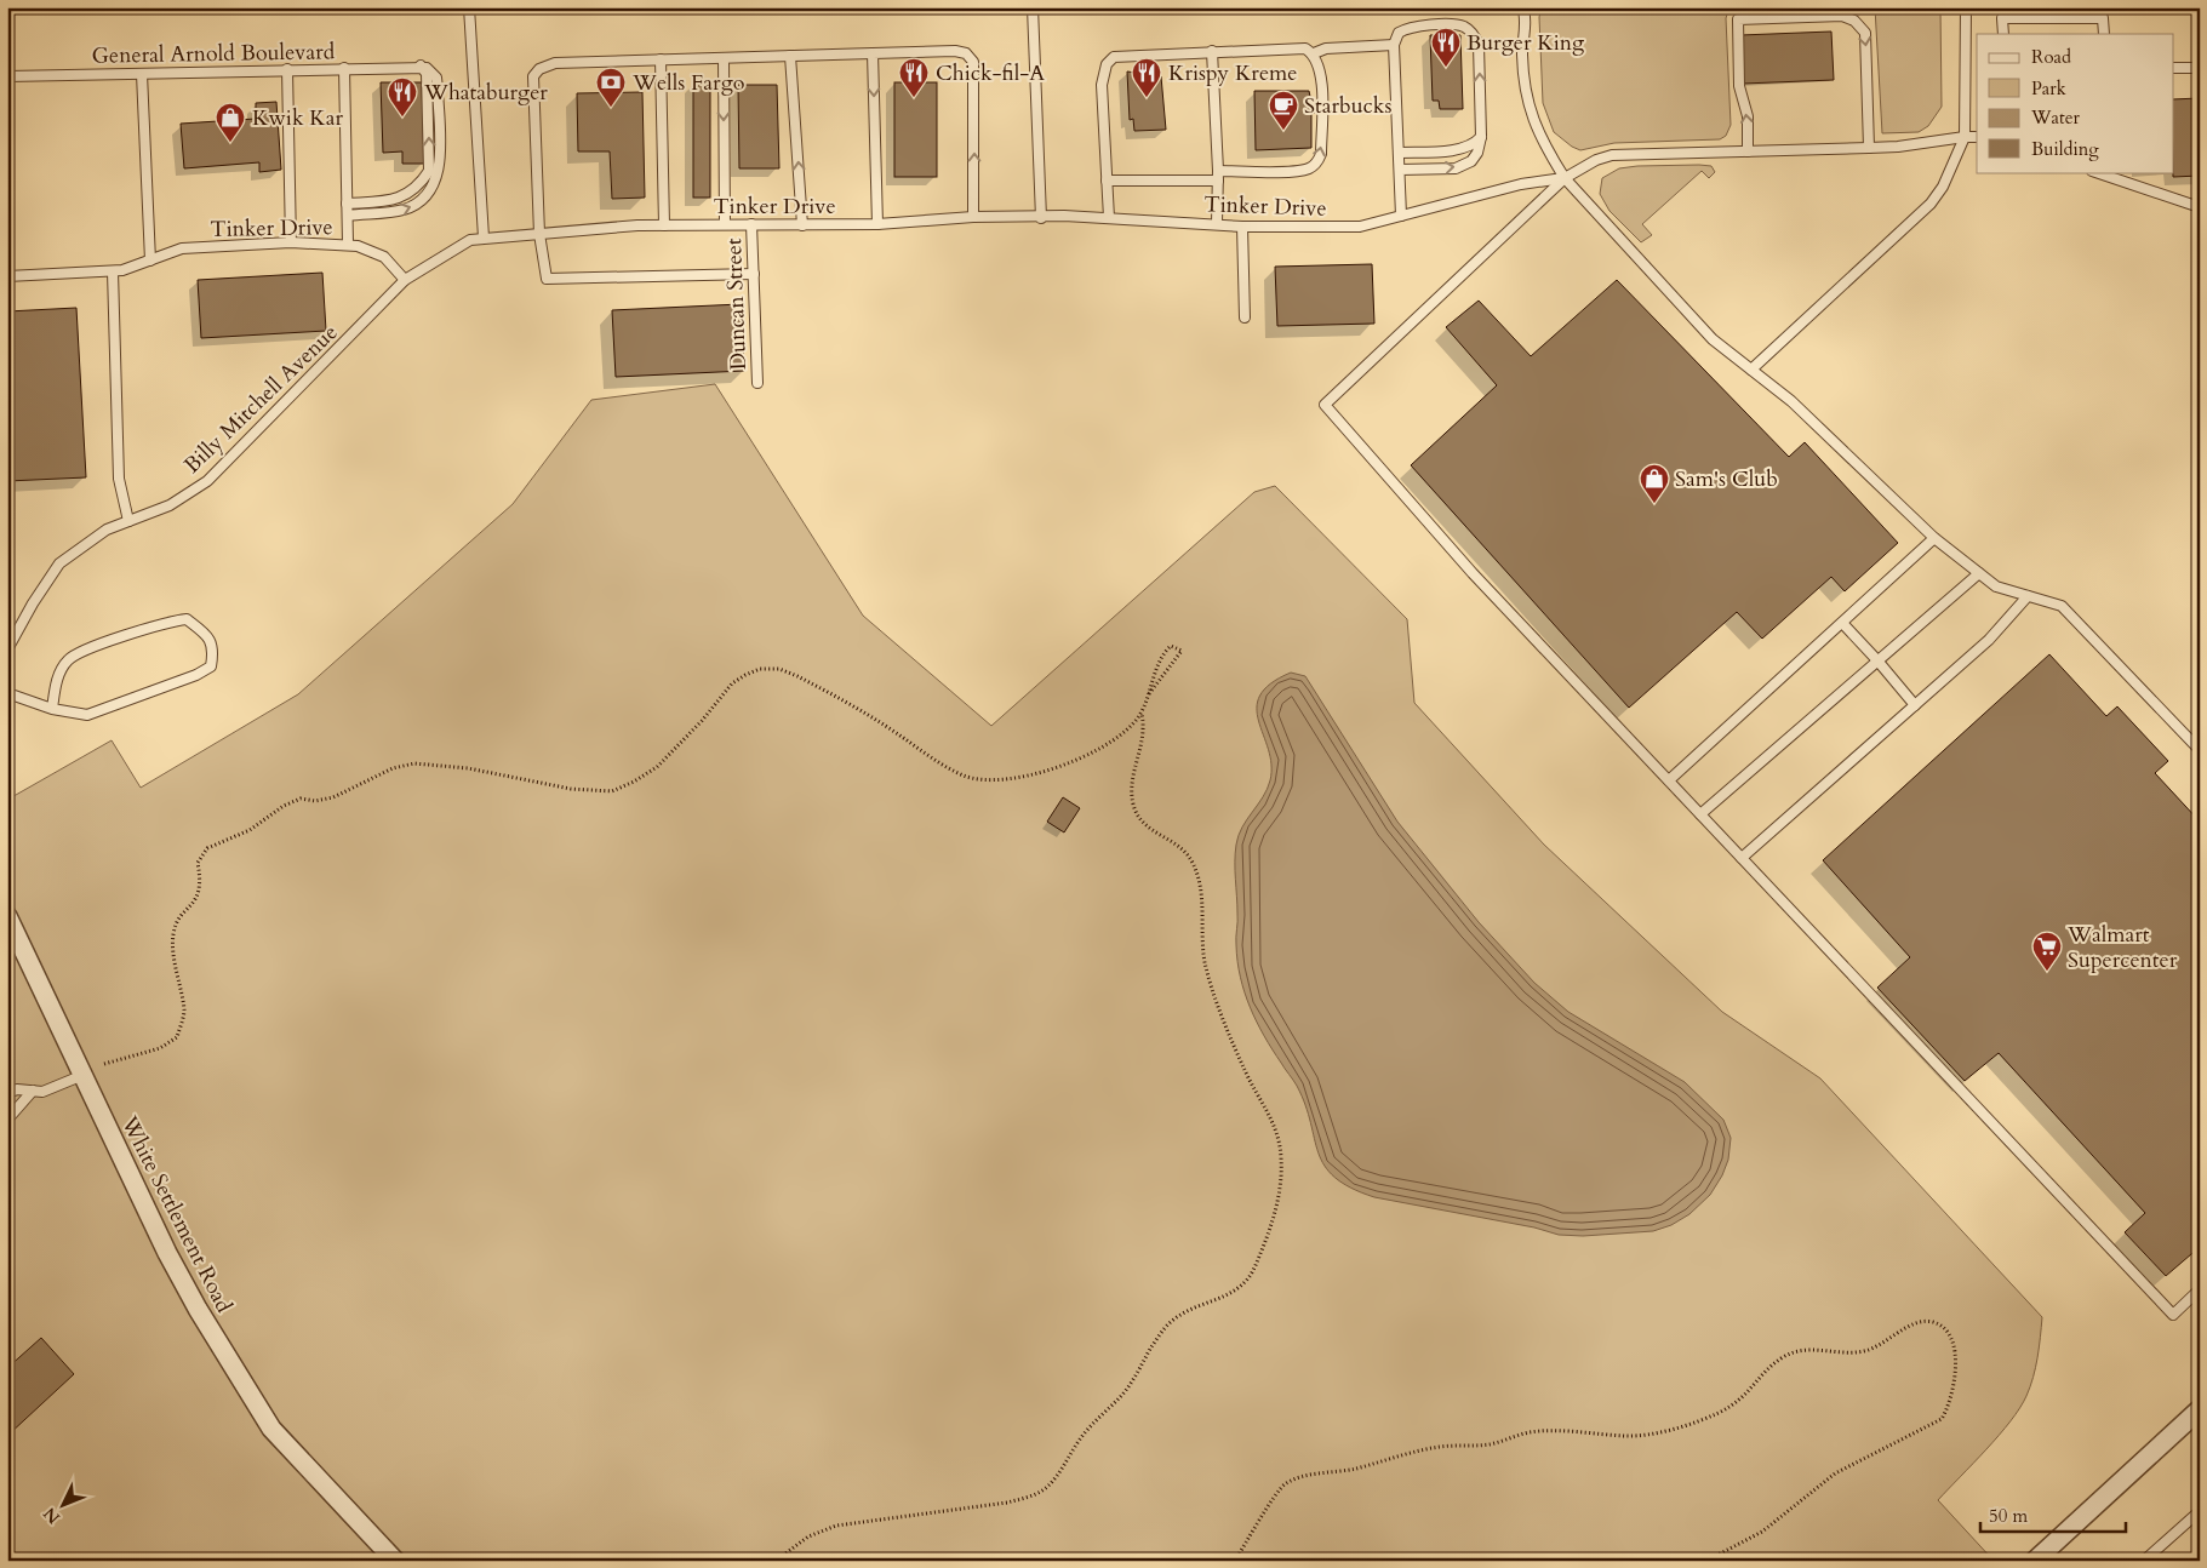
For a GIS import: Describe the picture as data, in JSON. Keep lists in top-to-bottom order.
{
  "streets": {
    "street": ["White Settlement Road"],
    "lane": [
      "General Arnold Boulevard",
      "Tinker Drive",
      "Duncan Street",
      "Billy Mitchell Avenue"
    ]
  },
  "crossings": [
    ["Tinker Drive", "Duncan Street"],
    ["Tinker Drive", "Billy Mitchell Avenue"]
  ],
  "places": {
    "restaurant": [
      "Burger King",
      "Chick-fil-A",
      "Krispy Kreme",
      "Whataburger"
    ],
    "bank": ["Wells Fargo"],
    "cafe": ["Starbucks"],
    "shop": ["Kwik Kar", "Sam's Club"],
    "supermarket": ["Walmart Supercenter"]
  },
  "legend": [
    "Road",
    "Park",
    "Water",
    "Building"
  ],
  "scale_bar": "50 m",
  "north": "bottom left"
}
